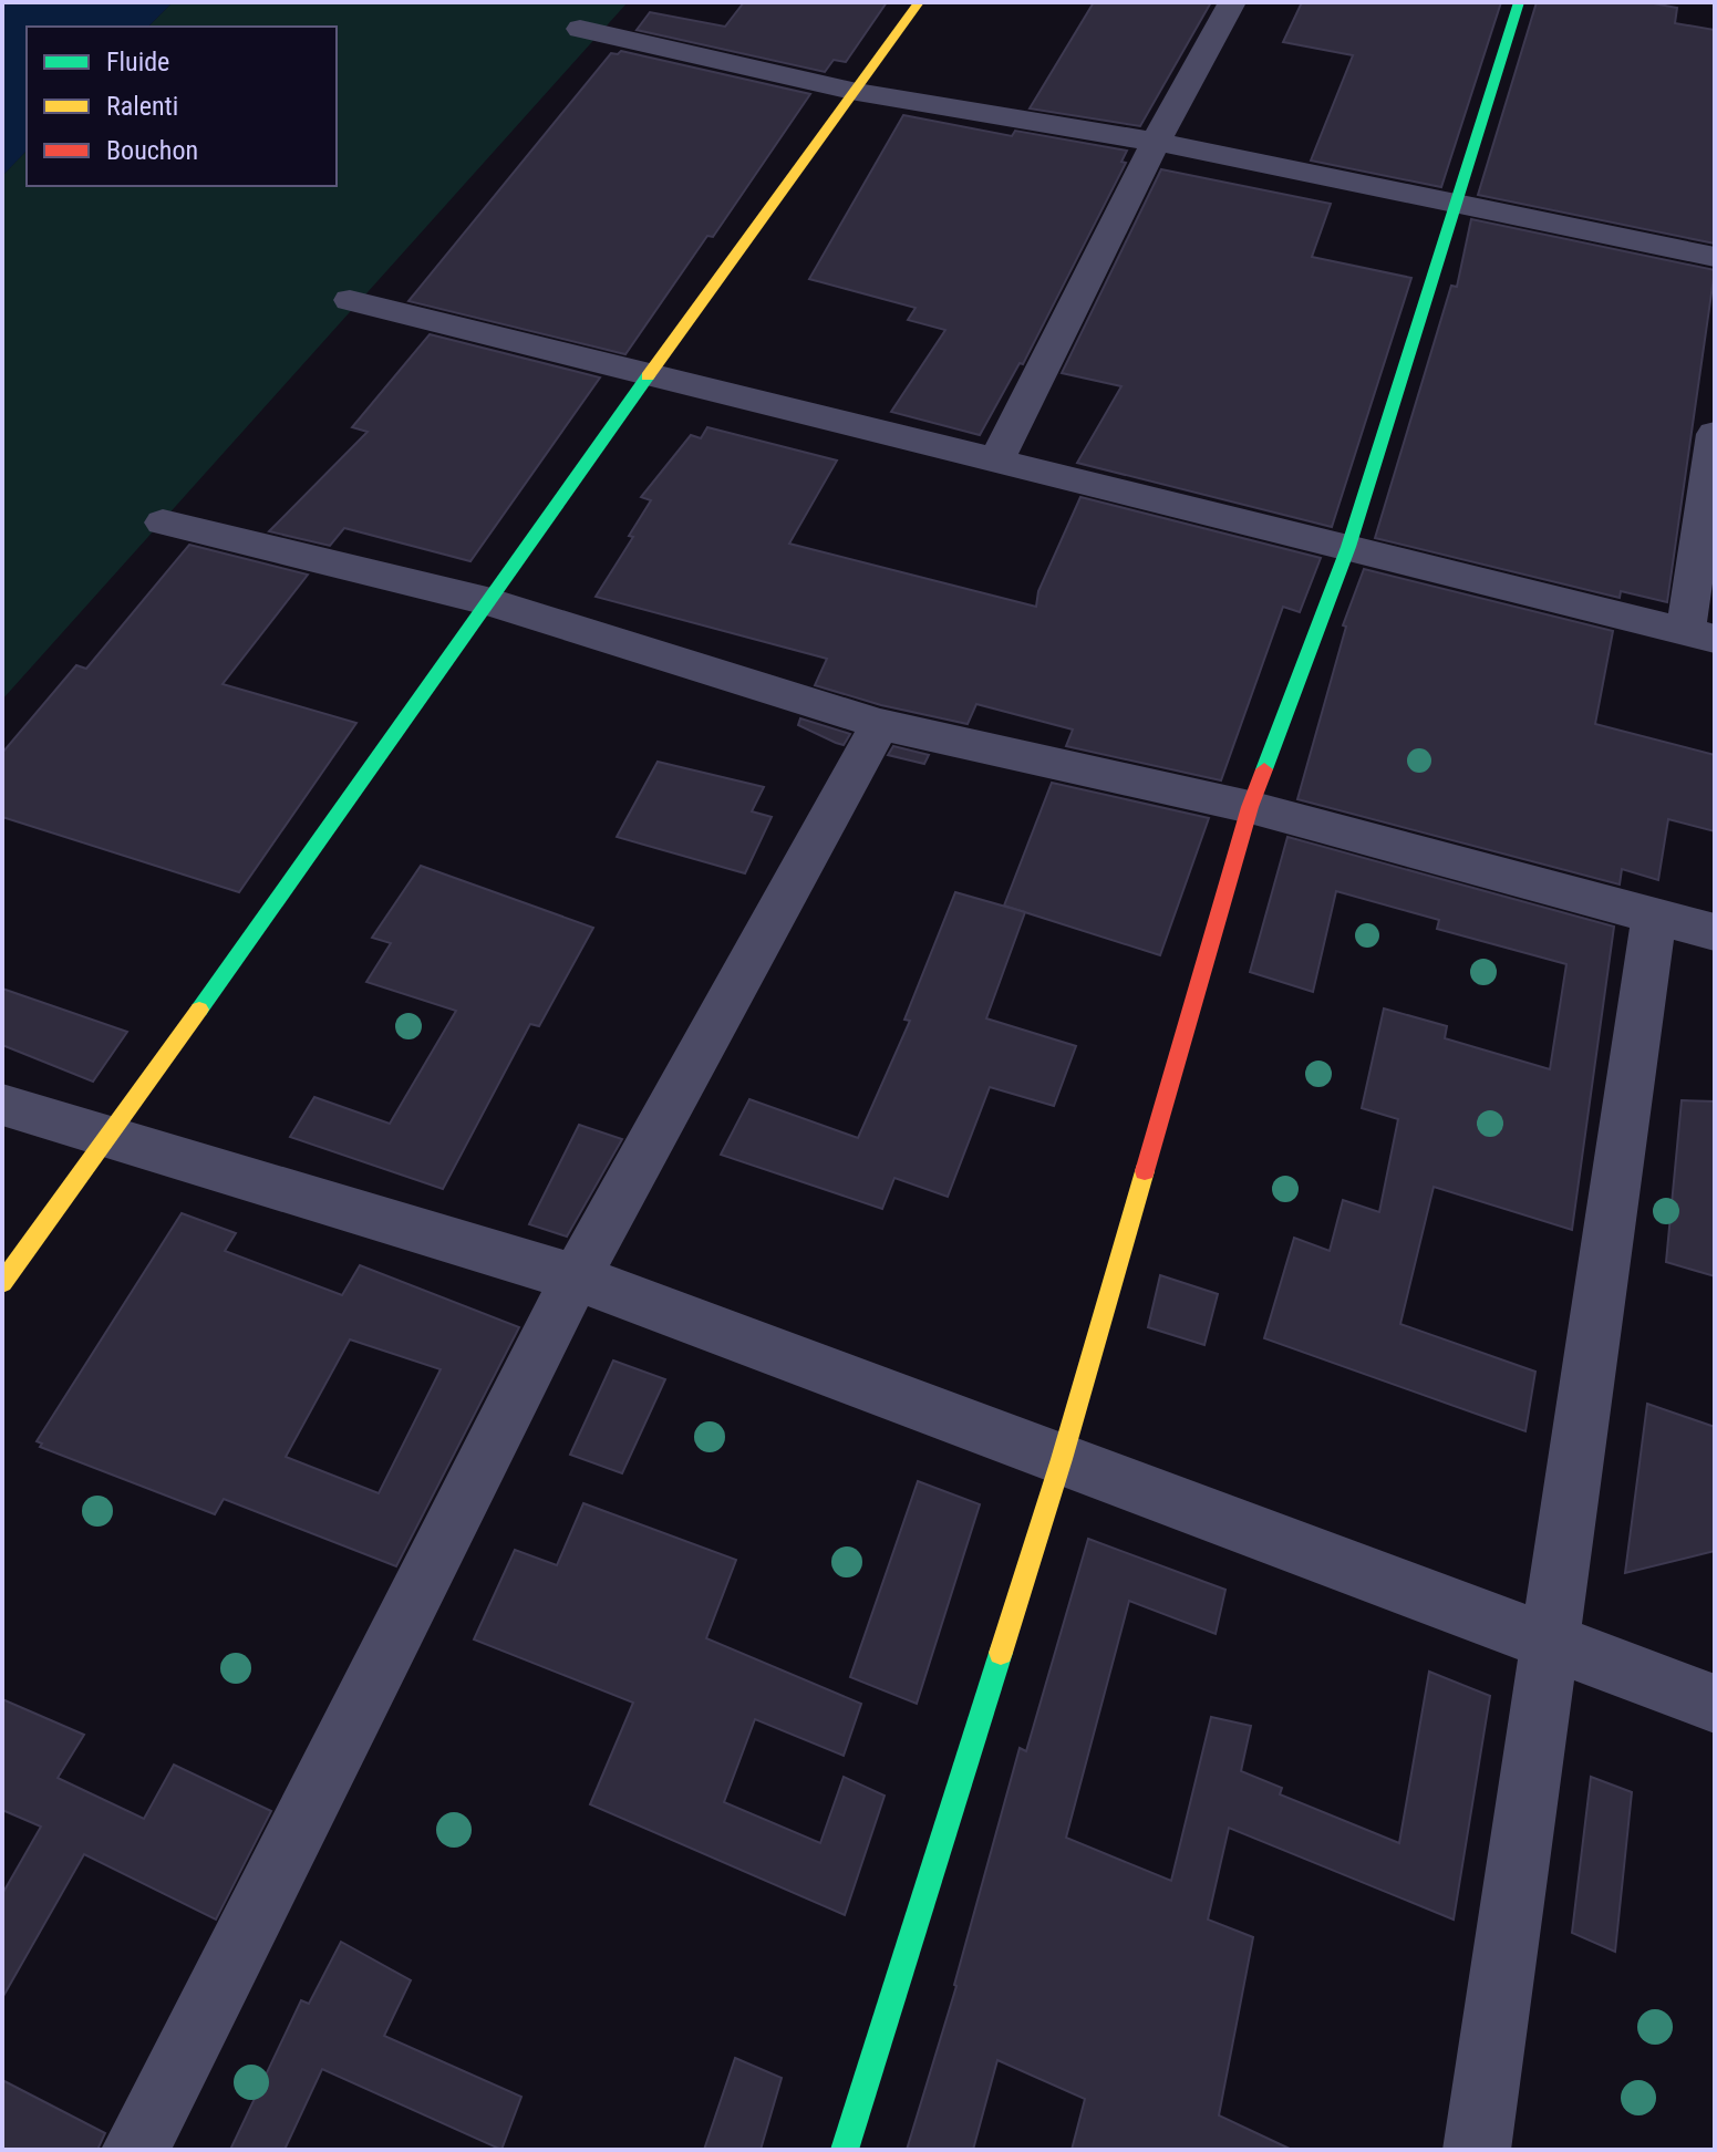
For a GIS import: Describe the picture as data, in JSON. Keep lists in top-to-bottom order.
{
  "legend": ["Fluide", "Ralenti", "Bouchon"]
}
